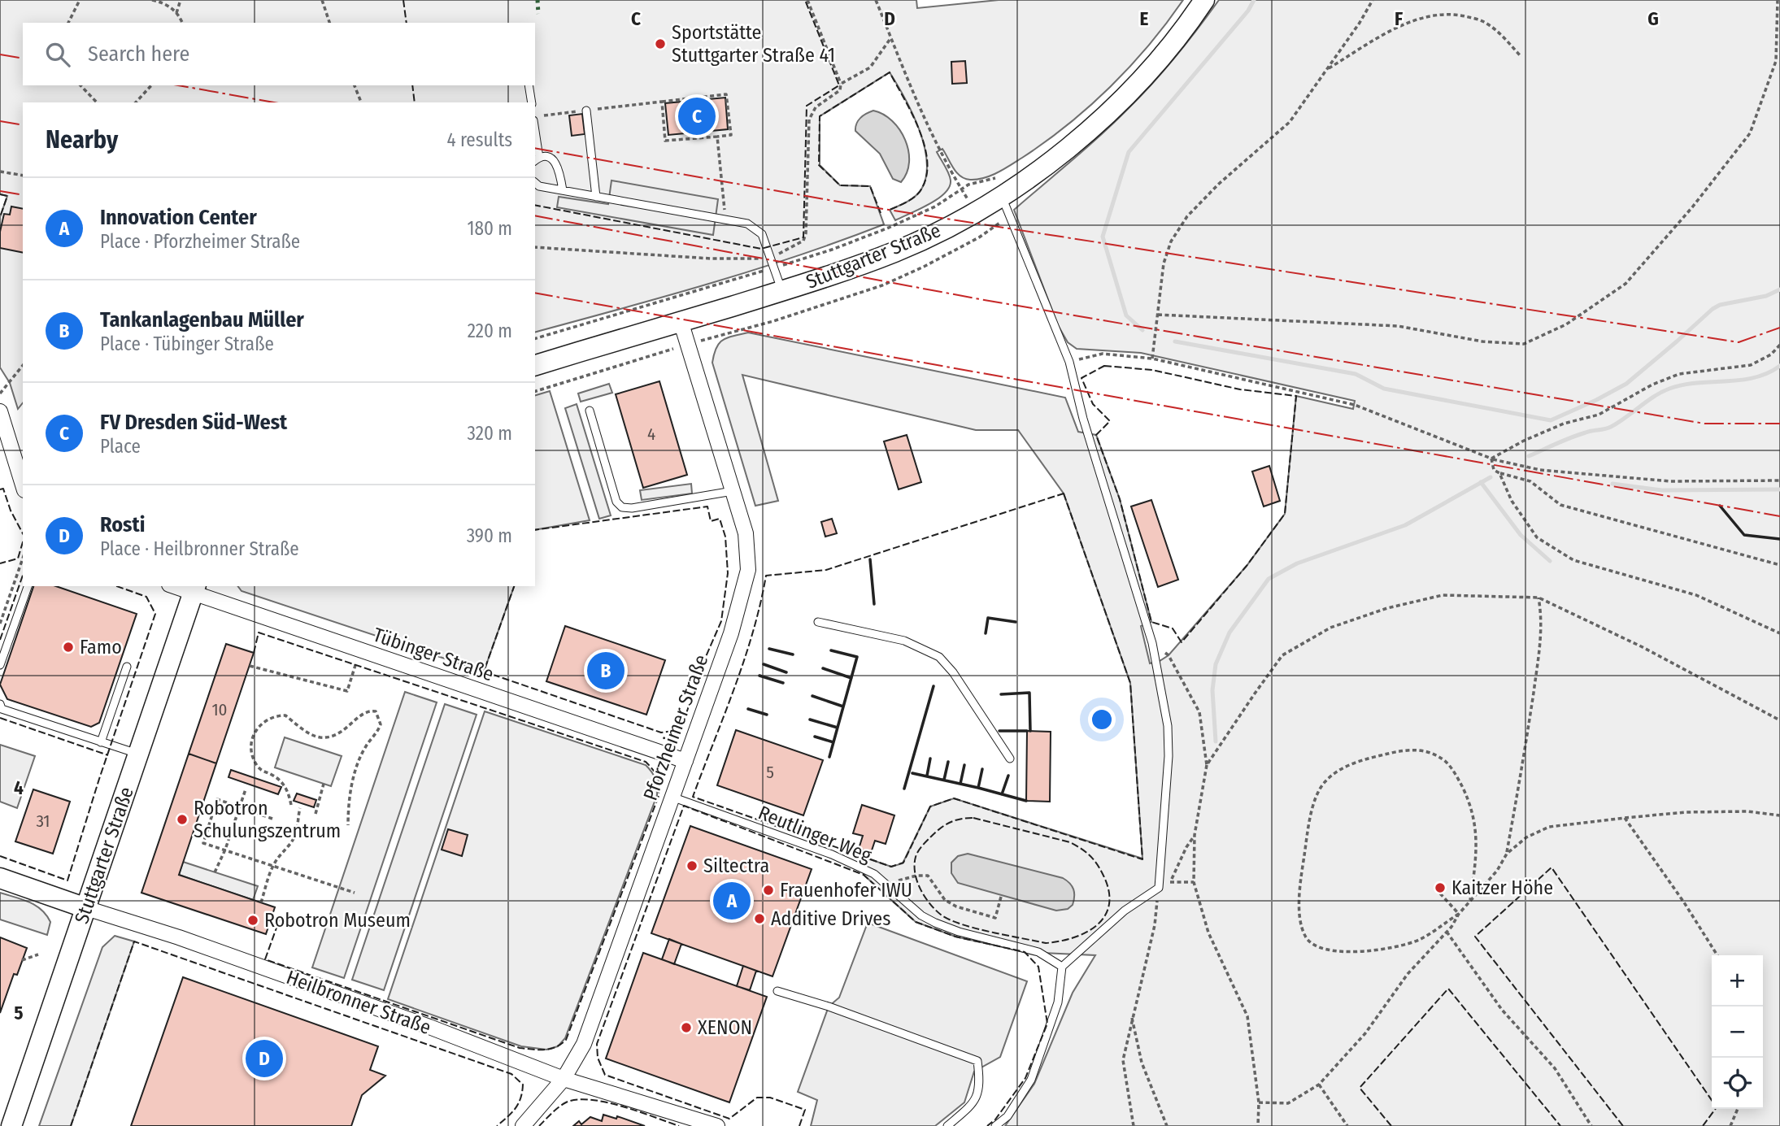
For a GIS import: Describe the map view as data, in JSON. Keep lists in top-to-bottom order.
{
  "streets": {
    "main road": ["Stuttgarter Straße", "Heilbronner Straße"],
    "street": ["Tübinger Straße", "Pforzheimer Straße"],
    "lane": ["Reutlinger Weg"]
  },
  "crossings": [
    ["Stuttgarter Straße", "Tübinger Straße"],
    ["Stuttgarter Straße", "Pforzheimer Straße"],
    ["Stuttgarter Straße", "Heilbronner Straße"],
    ["Tübinger Straße", "Pforzheimer Straße"],
    ["Pforzheimer Straße", "Reutlinger Weg"],
    ["Pforzheimer Straße", "Heilbronner Straße"]
  ],
  "places": [
    "Sportstätte Stuttgarter Straße 41",
    "Famo",
    "Robotron Schulungszentrum",
    "Siltectra",
    "Kaitzer Höhe",
    "Frauenhofer IWU",
    "Additive Drives",
    "Robotron Museum",
    "XENON"
  ],
  "house_numbers": [
    "4",
    "10",
    "5",
    "31"
  ],
  "page": {
    "search": "Search here",
    "pins": [
      "C",
      "B",
      "A",
      "D"
    ],
    "heading": ["Nearby", "4 results"],
    "list": [
      {
        "mark": "A",
        "name": "Innovation Center",
        "note": "Place · Pforzheimer Straße",
        "value": "180 m"
      },
      {
        "mark": "B",
        "name": "Tankanlagenbau Müller",
        "note": "Place · Tübinger Straße",
        "value": "220 m"
      },
      {
        "mark": "C",
        "name": "FV Dresden Süd-West",
        "note": "Place",
        "value": "320 m"
      },
      {
        "mark": "D",
        "name": "Rosti",
        "note": "Place · Heilbronner Straße",
        "value": "390 m"
      }
    ],
    "map_buttons": ["+", "−"]
  },
  "grid": {
    "columns": [
      "C",
      "D",
      "E",
      "F",
      "G"
    ],
    "rows": ["4", "5"]
  }
}
